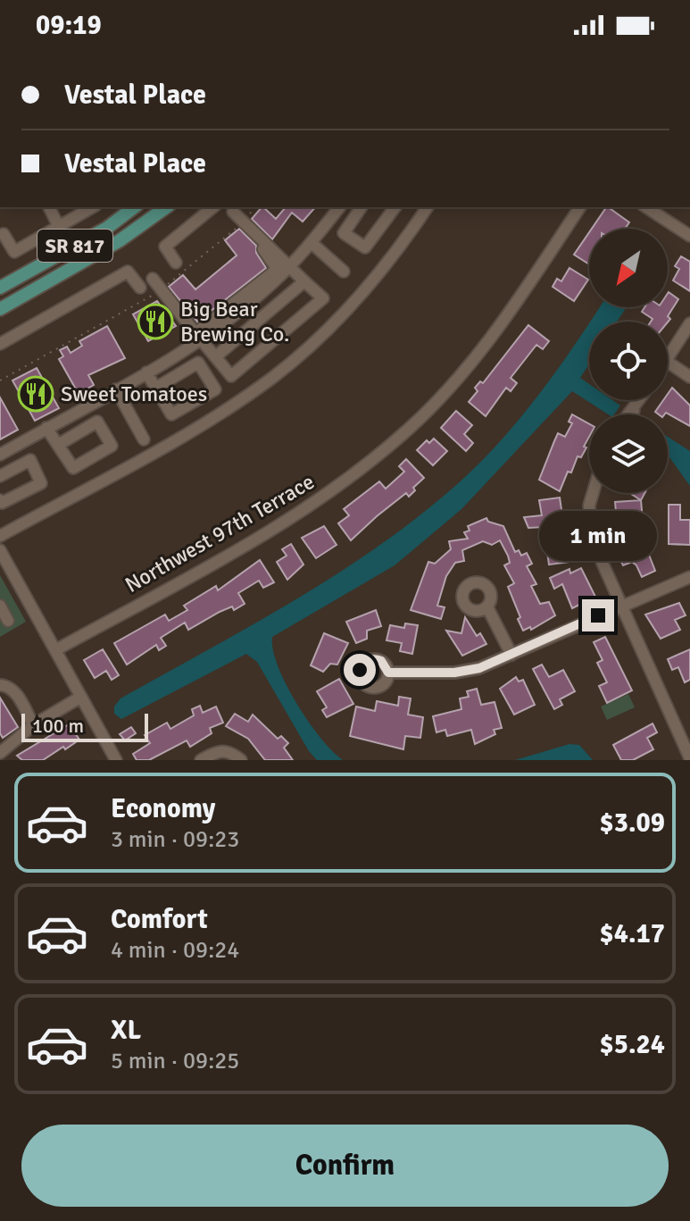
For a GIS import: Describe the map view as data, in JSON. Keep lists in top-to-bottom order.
{
  "streets": {
    "main road": ["SR 817"],
    "street": ["Northwest 97th Terrace"]
  },
  "places": {
    "restaurant": ["Big Bear Brewing Co.", "Sweet Tomatoes"]
  },
  "scale_bar": "100 m",
  "north": "bottom left",
  "page": {
    "status": "09:19",
    "banner": ["Vestal Place", "Vestal Place"],
    "bubble": "1 min",
    "scale": "100 m",
    "list": [
      {
        "name": "Economy",
        "note": "3 min · 09:23",
        "value": "$3.09"
      },
      {
        "name": "Comfort",
        "note": "4 min · 09:24",
        "value": "$4.17"
      },
      {
        "name": "XL",
        "note": "5 min · 09:25",
        "value": "$5.24"
      }
    ],
    "buttons": "Confirm"
  }
}
